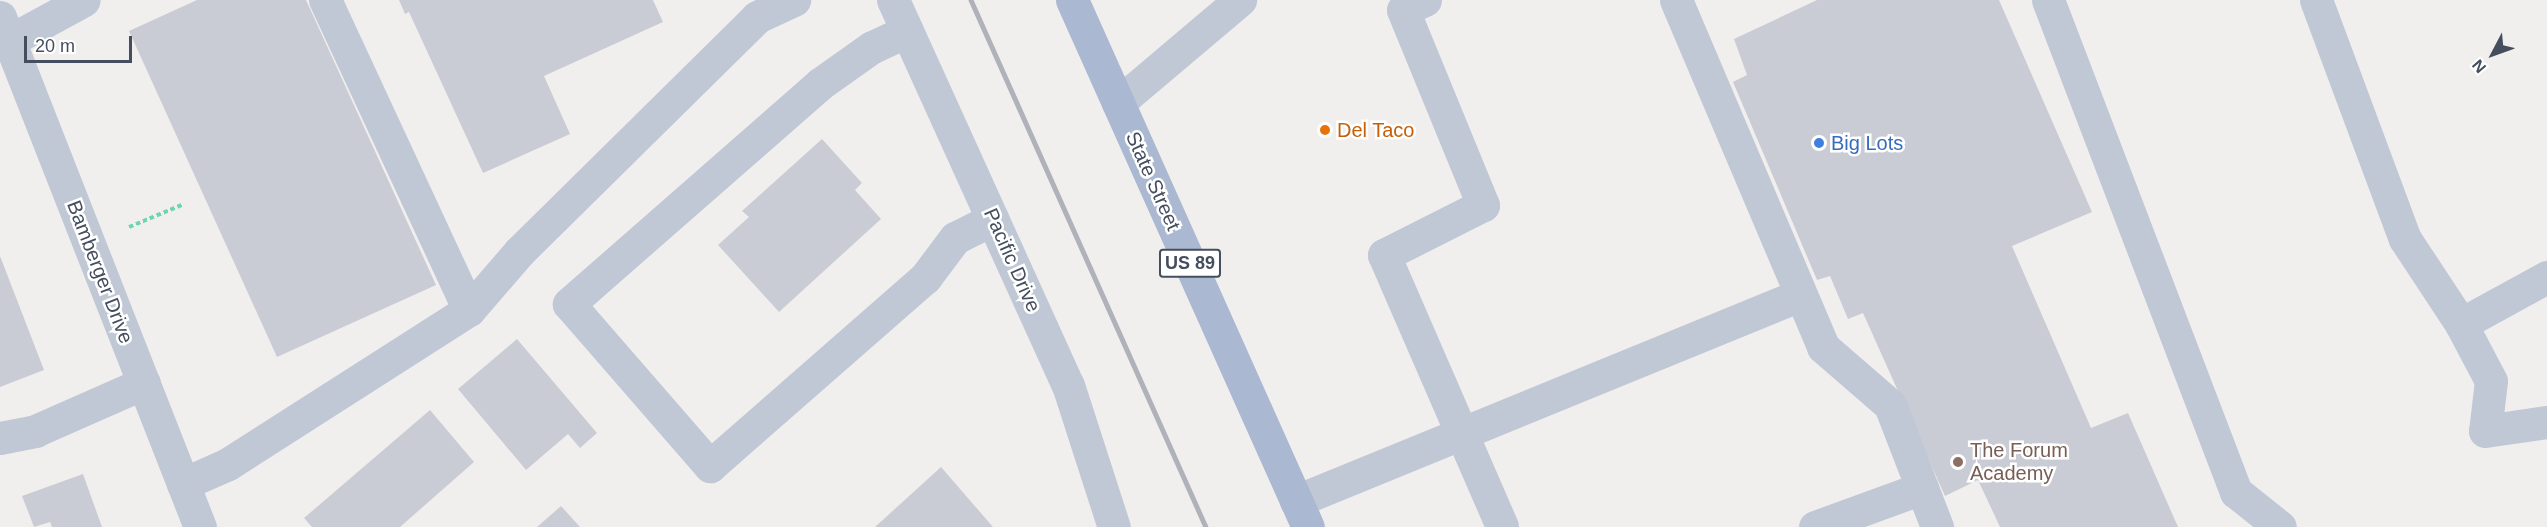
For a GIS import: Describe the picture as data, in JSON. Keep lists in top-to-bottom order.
{
  "streets": {
    "main road": ["State Street", "US 89"],
    "street": ["Pacific Drive", "Bamberger Drive"]
  },
  "places": ["Del Taco", "Big Lots", "The Forum Academy"],
  "scale_bar": "20 m",
  "north": "bottom left"
}
